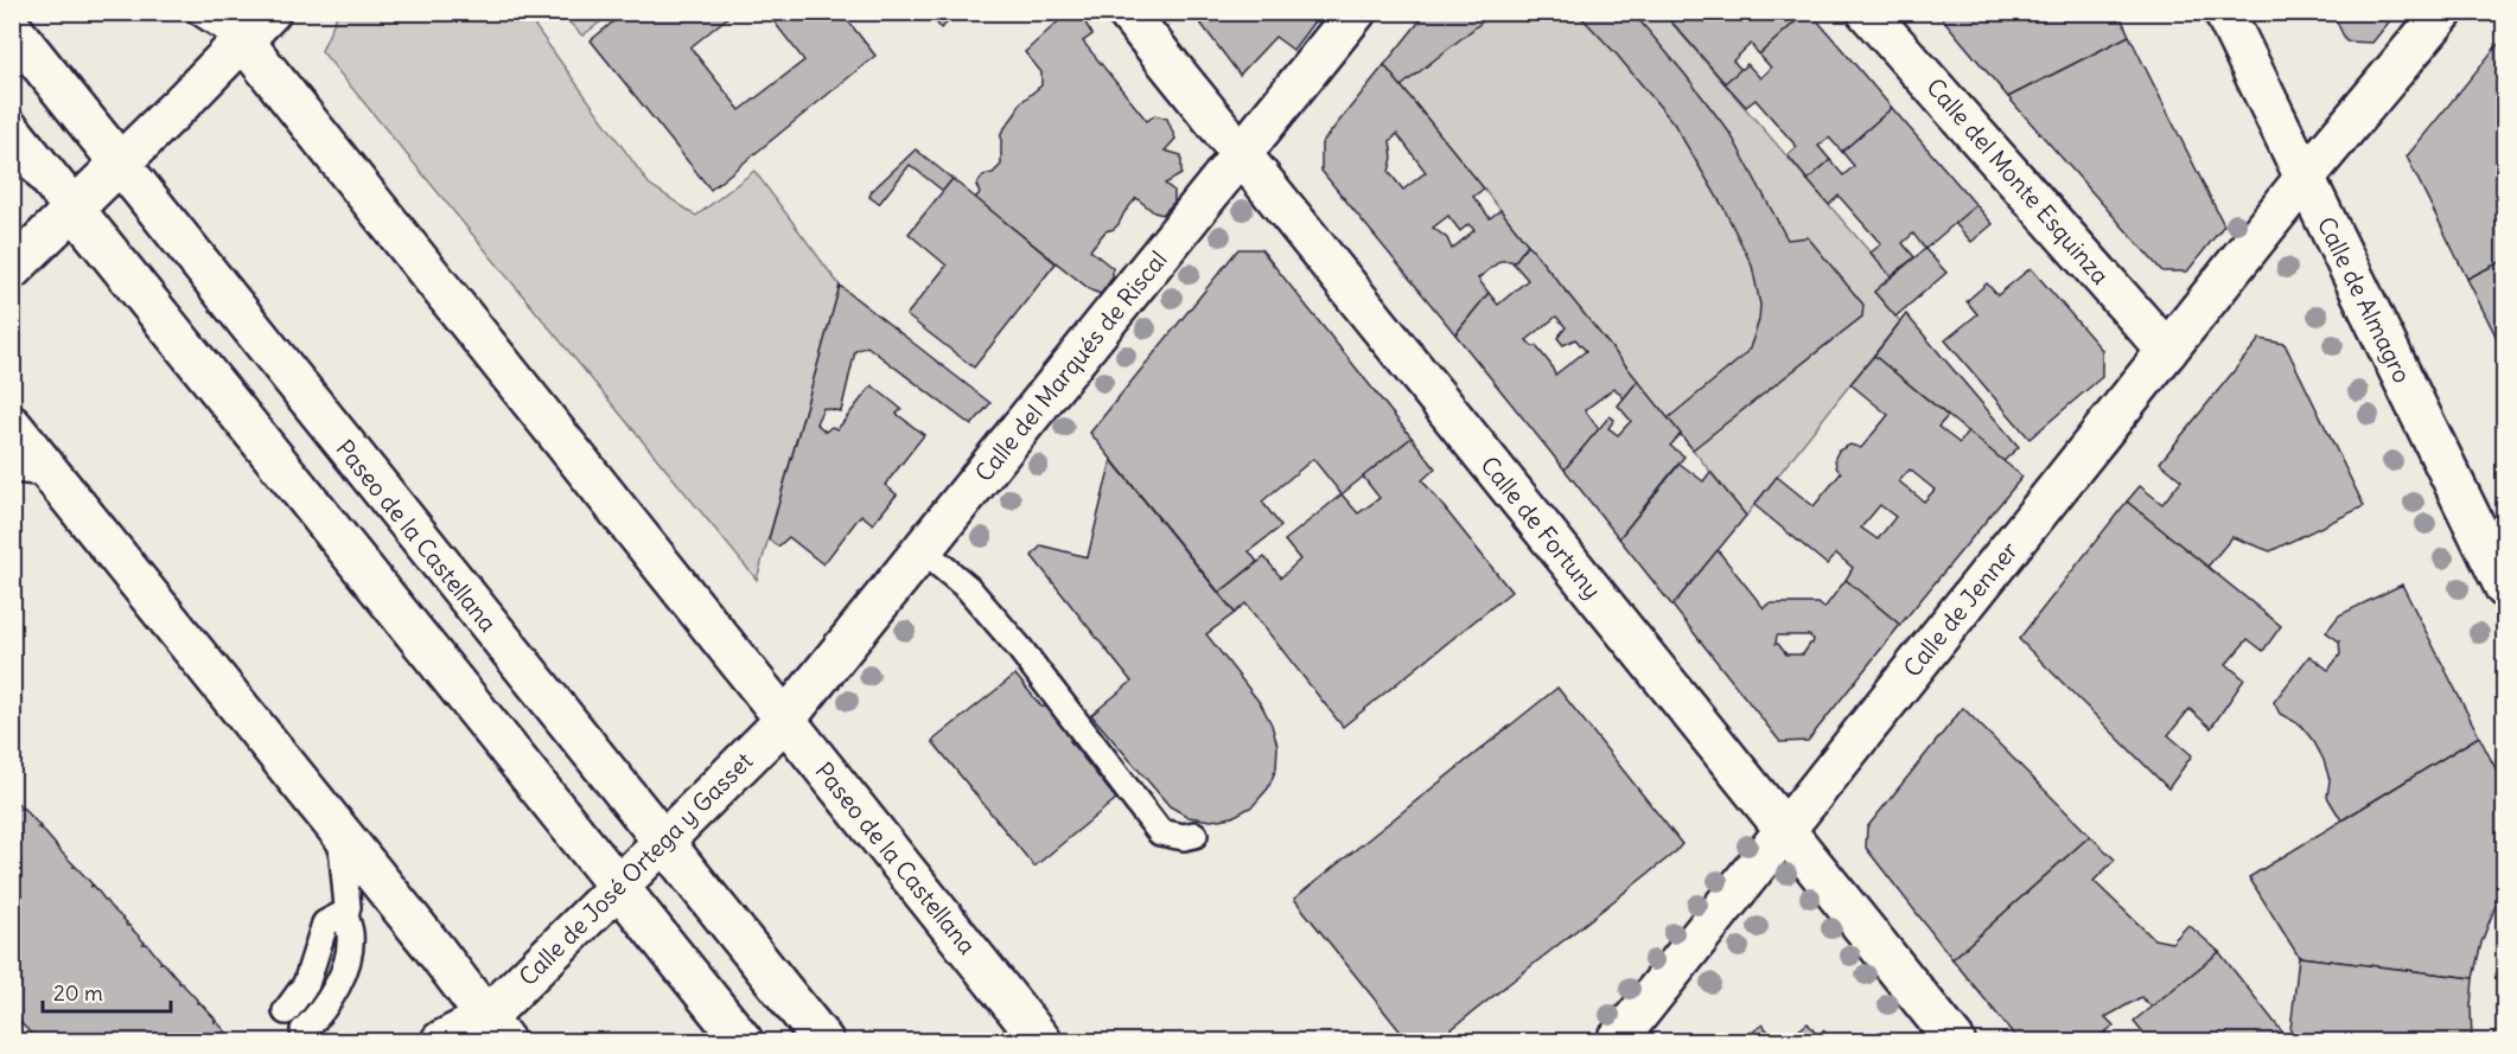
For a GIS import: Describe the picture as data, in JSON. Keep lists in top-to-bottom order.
{
  "streets": {
    "main road": [
      "Calle del Monte Esquinza",
      "Calle de Almagro",
      "Calle del Marqués de Riscal",
      "Calle de Fortuny",
      "Paseo de la Castellana",
      "Calle de Jenner",
      "Calle de José Ortega y Gasset"
    ]
  },
  "crossings": [
    ["Calle del Monte Esquinza", "Calle de Jenner"],
    ["Calle de Almagro", "Calle de Jenner"],
    ["Calle del Marqués de Riscal", "Calle de Fortuny"],
    ["Calle del Marqués de Riscal", "Paseo de la Castellana"],
    ["Calle del Marqués de Riscal", "Calle de José Ortega y Gasset"],
    ["Calle de Fortuny", "Calle de Jenner"],
    ["Paseo de la Castellana", "Calle de José Ortega y Gasset"]
  ],
  "scale_bar": "20 m"
}
